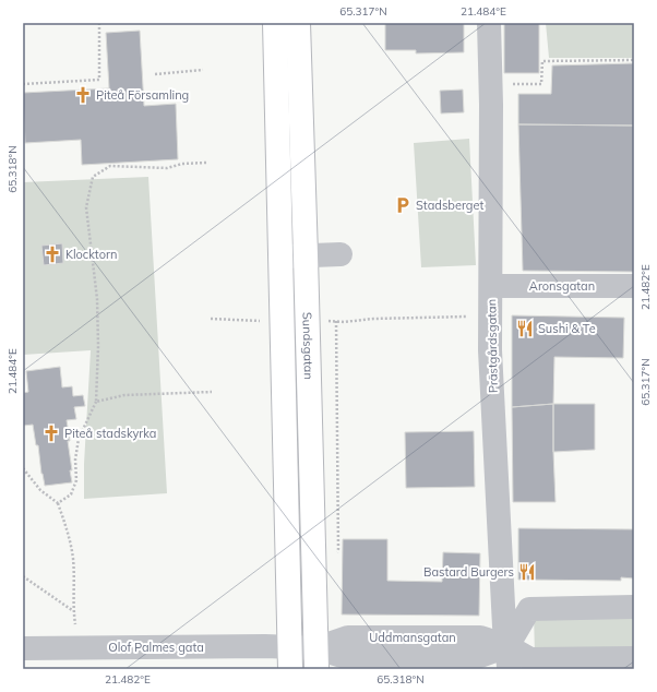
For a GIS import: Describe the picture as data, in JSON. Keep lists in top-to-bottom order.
{
  "streets": {
    "main road": ["Sundsgatan"],
    "street": [
      "Aronsgatan",
      "Prästgårdsgatan",
      "Uddmansgatan",
      "Olof Palmes gata"
    ]
  },
  "crossings": [
    ["Aronsgatan", "Prästgårdsgatan"],
    ["Sundsgatan", "Uddmansgatan"],
    ["Prästgårdsgatan", "Uddmansgatan"],
    ["Uddmansgatan", "Olof Palmes gata"]
  ],
  "places": {
    "church": ["Piteå Församling", "Klocktorn", "Piteå stadskyrka"],
    "parking": ["Stadsberget"],
    "restaurant": ["Sushi & Te", "Bastard Burgers"]
  },
  "coordinates": [
    "65.317°N",
    "21.484°E",
    "65.318°N",
    "21.482°E"
  ]
}
